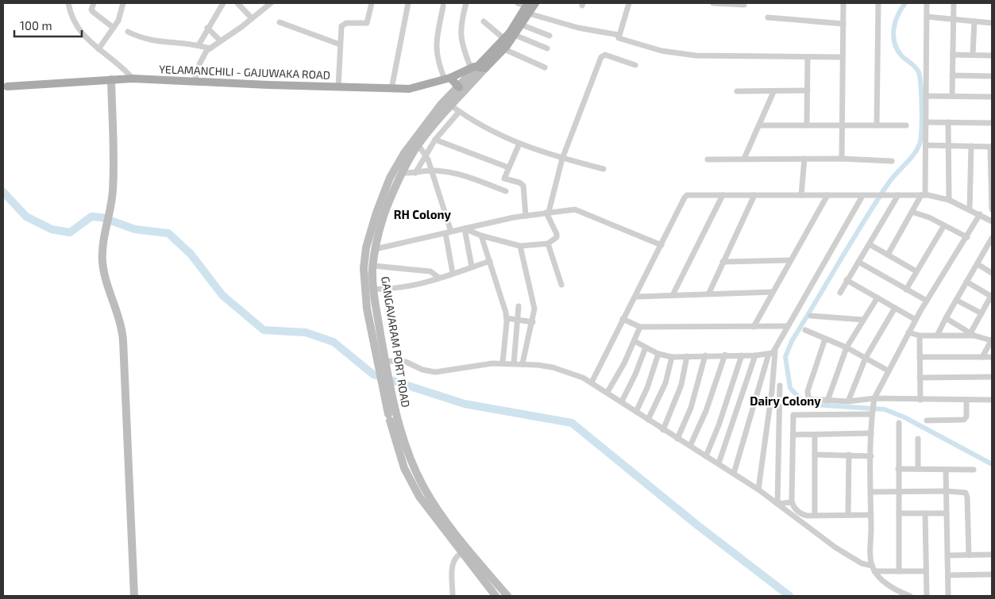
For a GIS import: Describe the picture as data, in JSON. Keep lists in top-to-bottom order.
{
  "streets": {
    "main road": ["YELAMANCHILI - GAJUWAKA ROAD"],
    "street": ["GANGAVARAM PORT ROAD"]
  },
  "crossings": [
    ["YELAMANCHILI - GAJUWAKA ROAD", "GANGAVARAM PORT ROAD"]
  ],
  "districts": ["RH Colony", "Dairy Colony"],
  "scale_bar": "100 m"
}
